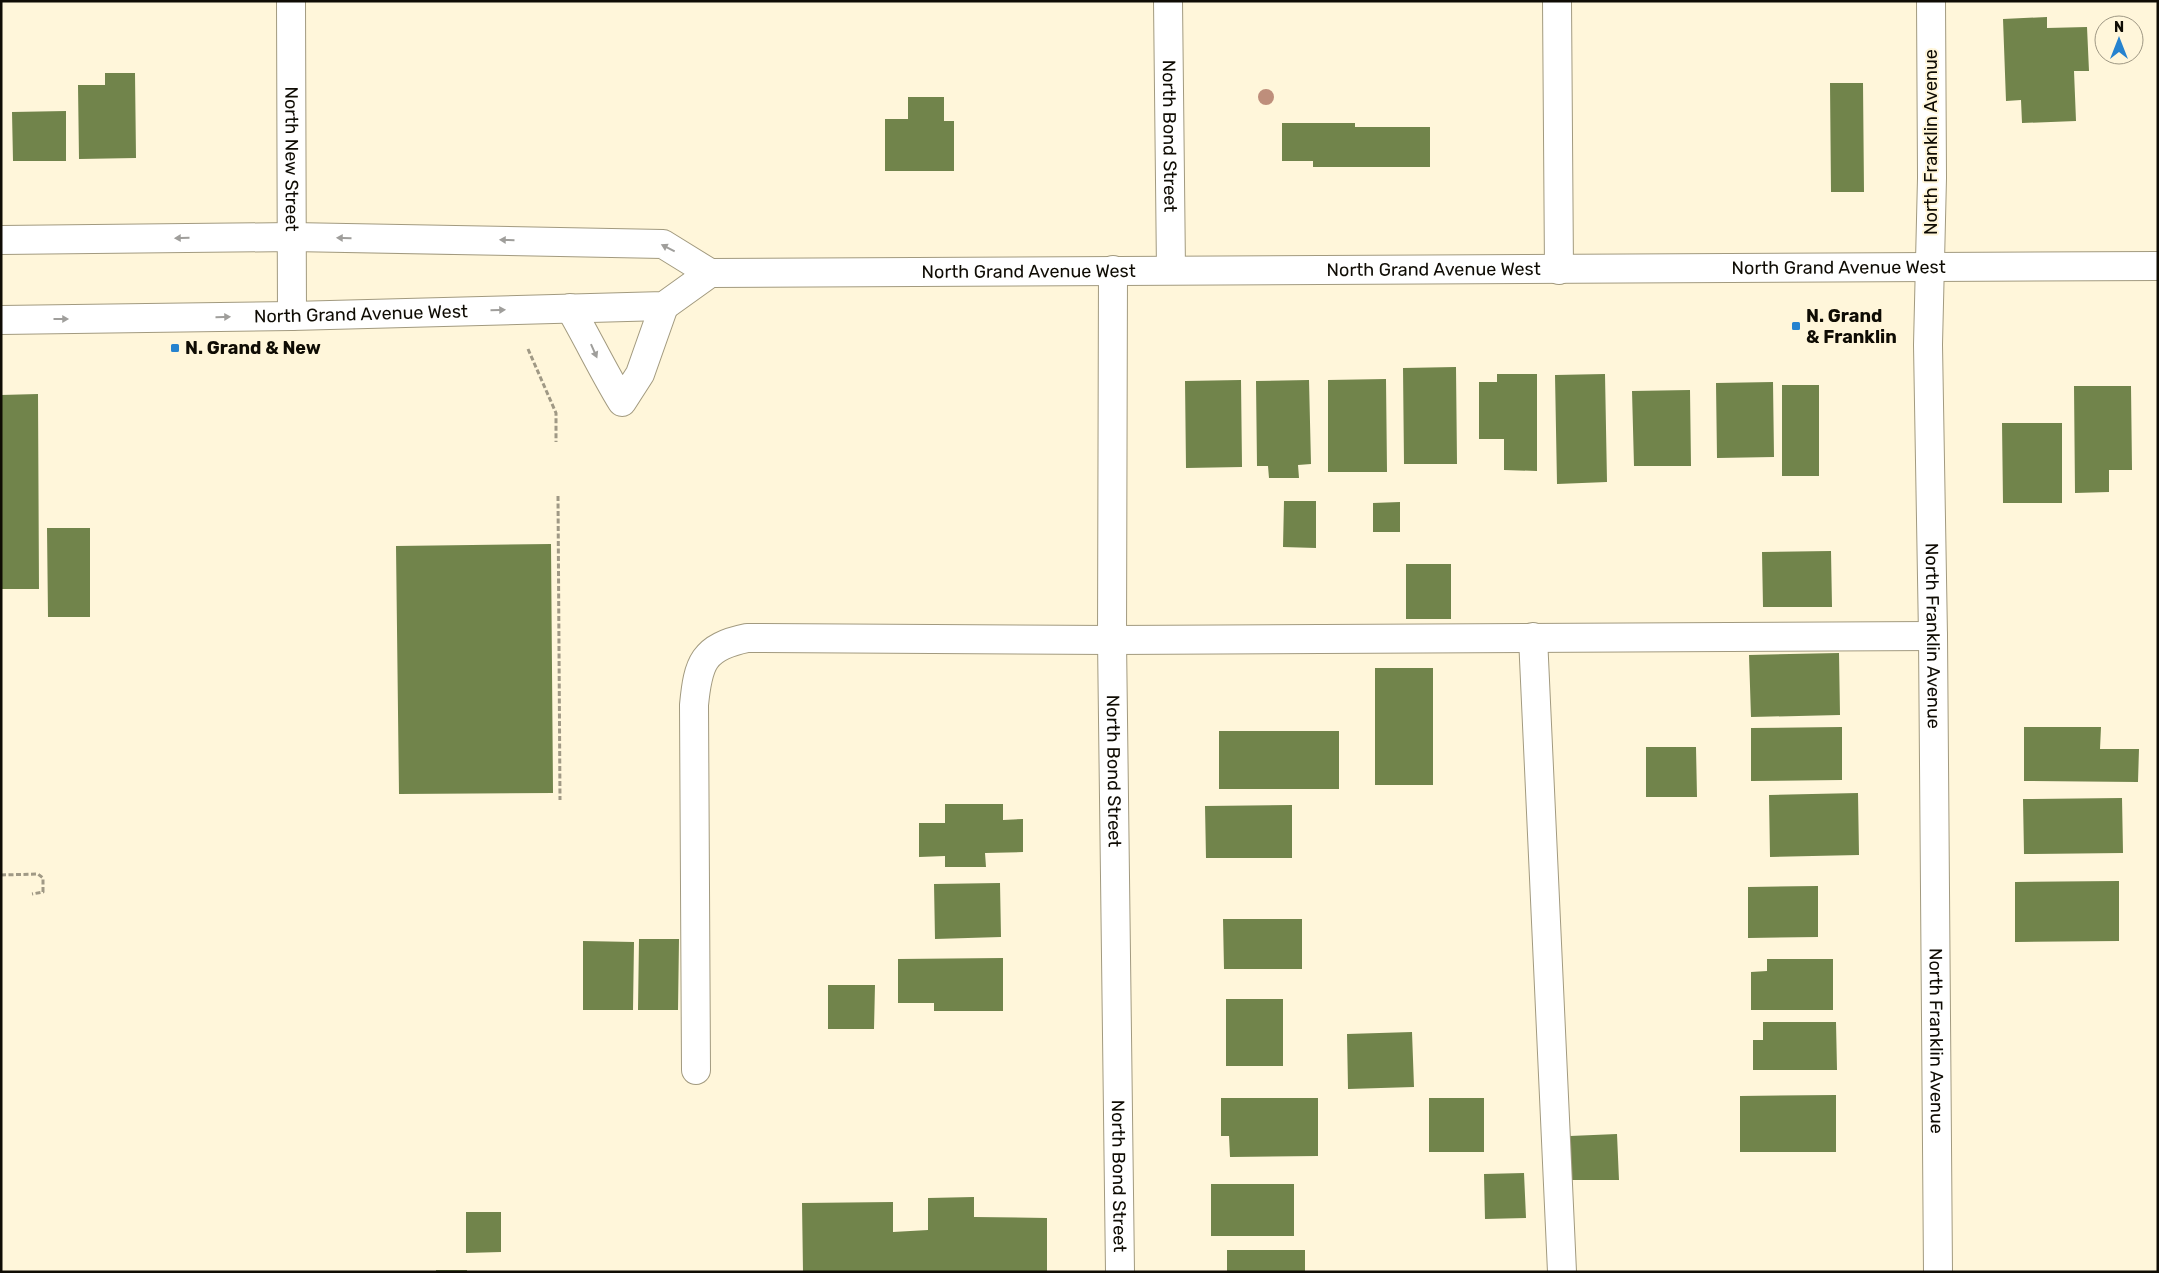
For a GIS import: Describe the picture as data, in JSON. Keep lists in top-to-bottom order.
{
  "streets": {
    "street": [
      "North Bond Street",
      "North Franklin Avenue",
      "North New Street",
      "North Grand Avenue West"
    ]
  },
  "crossings": [
    ["North Bond Street", "North Grand Avenue West"],
    ["North Franklin Avenue", "North Grand Avenue West"],
    ["North New Street", "North Grand Avenue West"]
  ],
  "places": {
    "transit": ["N. Grand & Franklin", "N. Grand & New"]
  },
  "north": "top"
}
